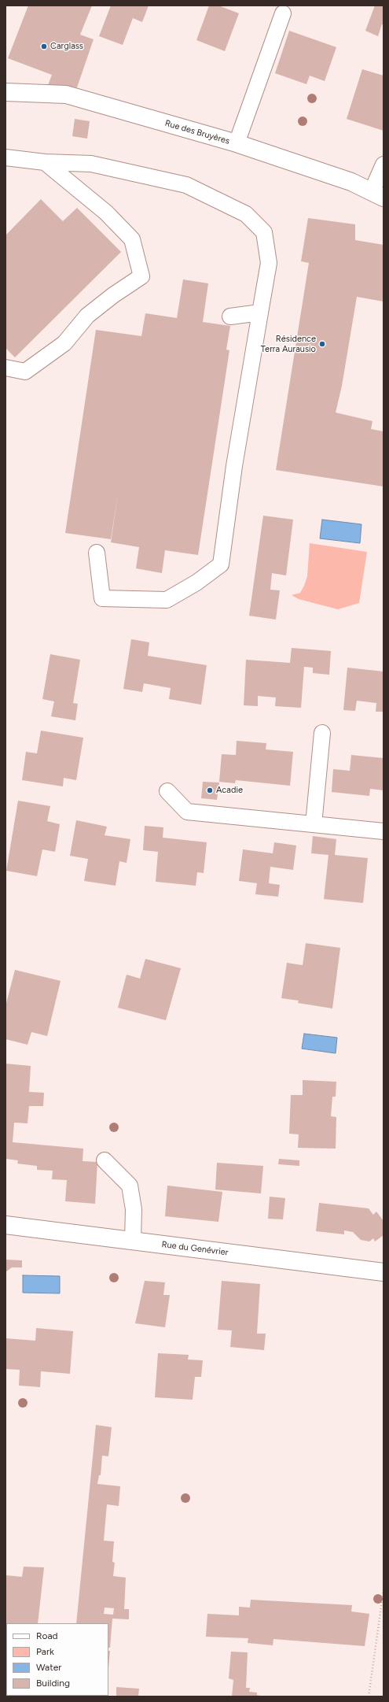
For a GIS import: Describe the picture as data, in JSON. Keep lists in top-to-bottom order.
{
  "streets": {
    "street": ["Rue des Bruyères", "Rue du Genévrier"]
  },
  "places": ["Carglass", "Résidence Terra Aurausio", "Acadie"],
  "legend": [
    "Road",
    "Park",
    "Water",
    "Building"
  ]
}
